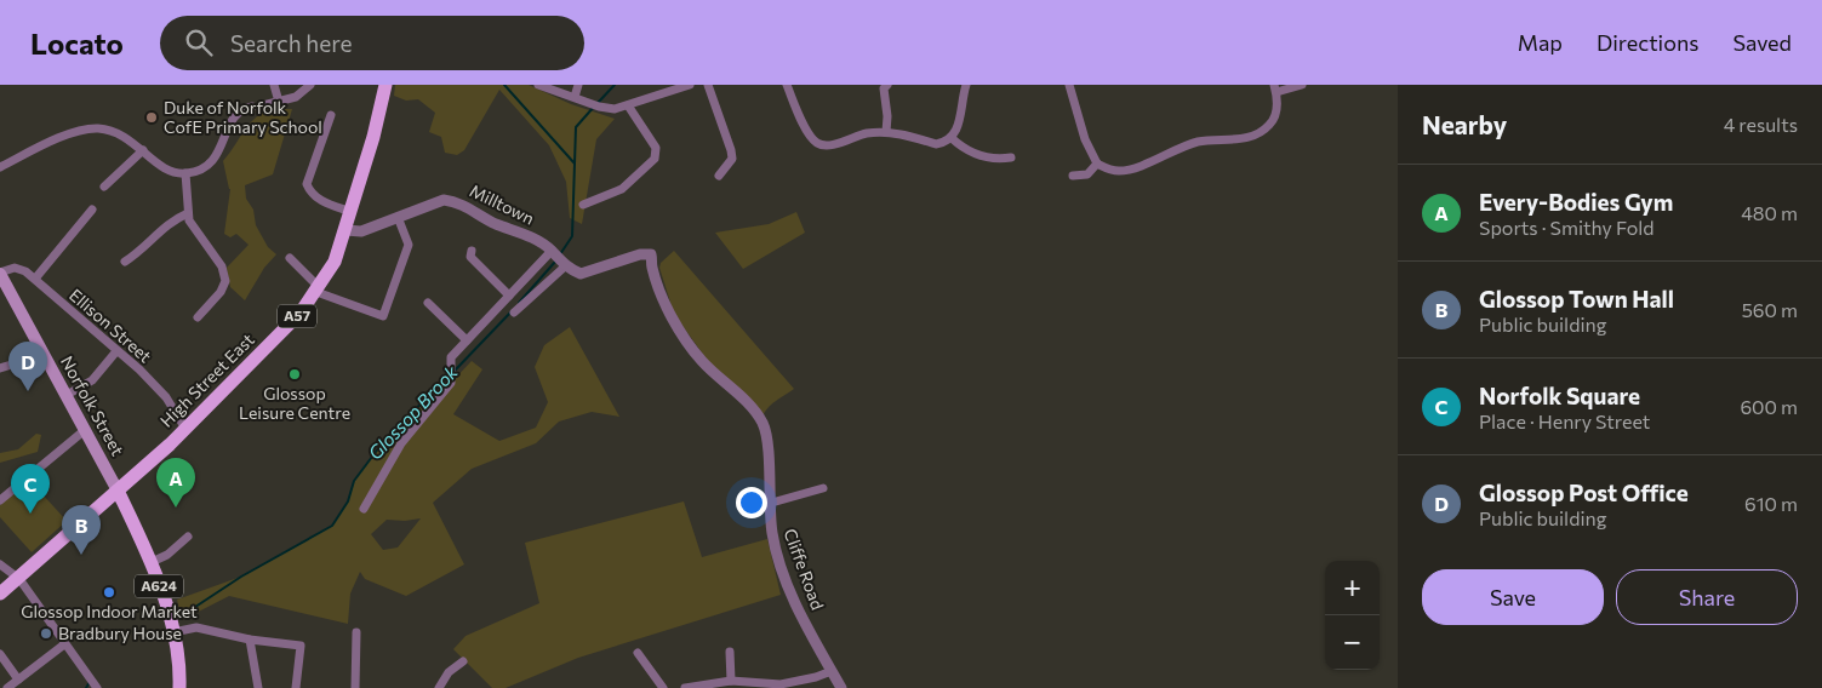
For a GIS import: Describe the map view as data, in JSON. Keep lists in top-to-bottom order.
{
  "streets": {
    "main road": [
      "A57",
      "High Street East",
      "Norfolk Street",
      "A624"
    ],
    "street": ["Milltown", "Ellison Street", "Cliffe Road"]
  },
  "crossings": [
    ["Milltown", "High Street East"],
    ["Milltown", "Cliffe Road"],
    ["A57", "High Street East"],
    ["A57", "Norfolk Street"],
    ["A57", "A624"],
    ["Ellison Street", "High Street East"],
    ["Ellison Street", "Norfolk Street"],
    ["High Street East", "Norfolk Street"],
    ["High Street East", "A624"],
    ["Norfolk Street", "A624"]
  ],
  "water": ["Glossop Brook"],
  "places": [
    "Duke of Norfolk CofE Primary School",
    "Glossop Leisure Centre",
    "Glossop Indoor Market",
    "Bradbury House"
  ],
  "page": {
    "header": "Locato",
    "search": "Search here",
    "nav": ["Map", "Directions", "Saved"],
    "heading": ["Nearby", "4 results"],
    "list": [
      {
        "mark": "A",
        "name": "Every-Bodies Gym",
        "note": "Sports · Smithy Fold",
        "value": "480 m"
      },
      {
        "mark": "B",
        "name": "Glossop Town Hall",
        "note": "Public building",
        "value": "560 m"
      },
      {
        "mark": "C",
        "name": "Norfolk Square",
        "note": "Place · Henry Street",
        "value": "600 m"
      },
      {
        "mark": "D",
        "name": "Glossop Post Office",
        "note": "Public building",
        "value": "610 m"
      }
    ],
    "pins": [
      "D",
      "A",
      "C",
      "B"
    ],
    "buttons": ["Save", "Share"],
    "map_buttons": ["+", "−"]
  }
}
